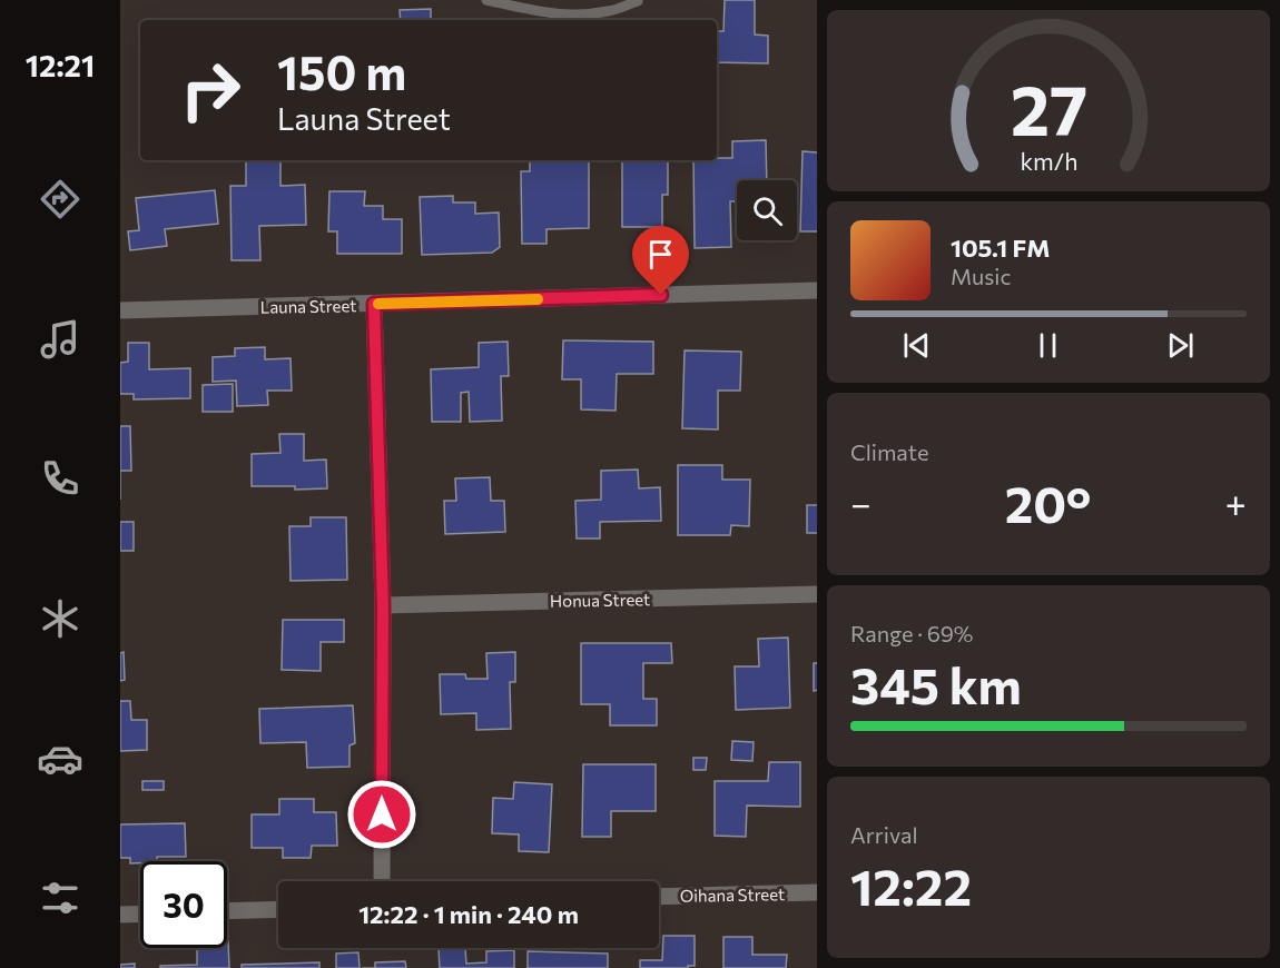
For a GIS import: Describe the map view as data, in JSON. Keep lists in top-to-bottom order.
{
  "streets": {
    "street": ["Launa Street", "Honua Street", "Oihana Street"]
  },
  "page": {
    "tabs": "12:21",
    "turn": ["150 m", "Launa Street"],
    "song": ["105.1 FM", "Music"],
    "tile": [
      "Climate",
      ["Range · 69%", "345 km"],
      ["Arrival", "12:22"]
    ],
    "heat": ["−", "20°", "+"],
    "limit": "30",
    "trip": "12:22 · 1 min · 240 m",
    "gauge": ["27", "km/h"]
  }
}
